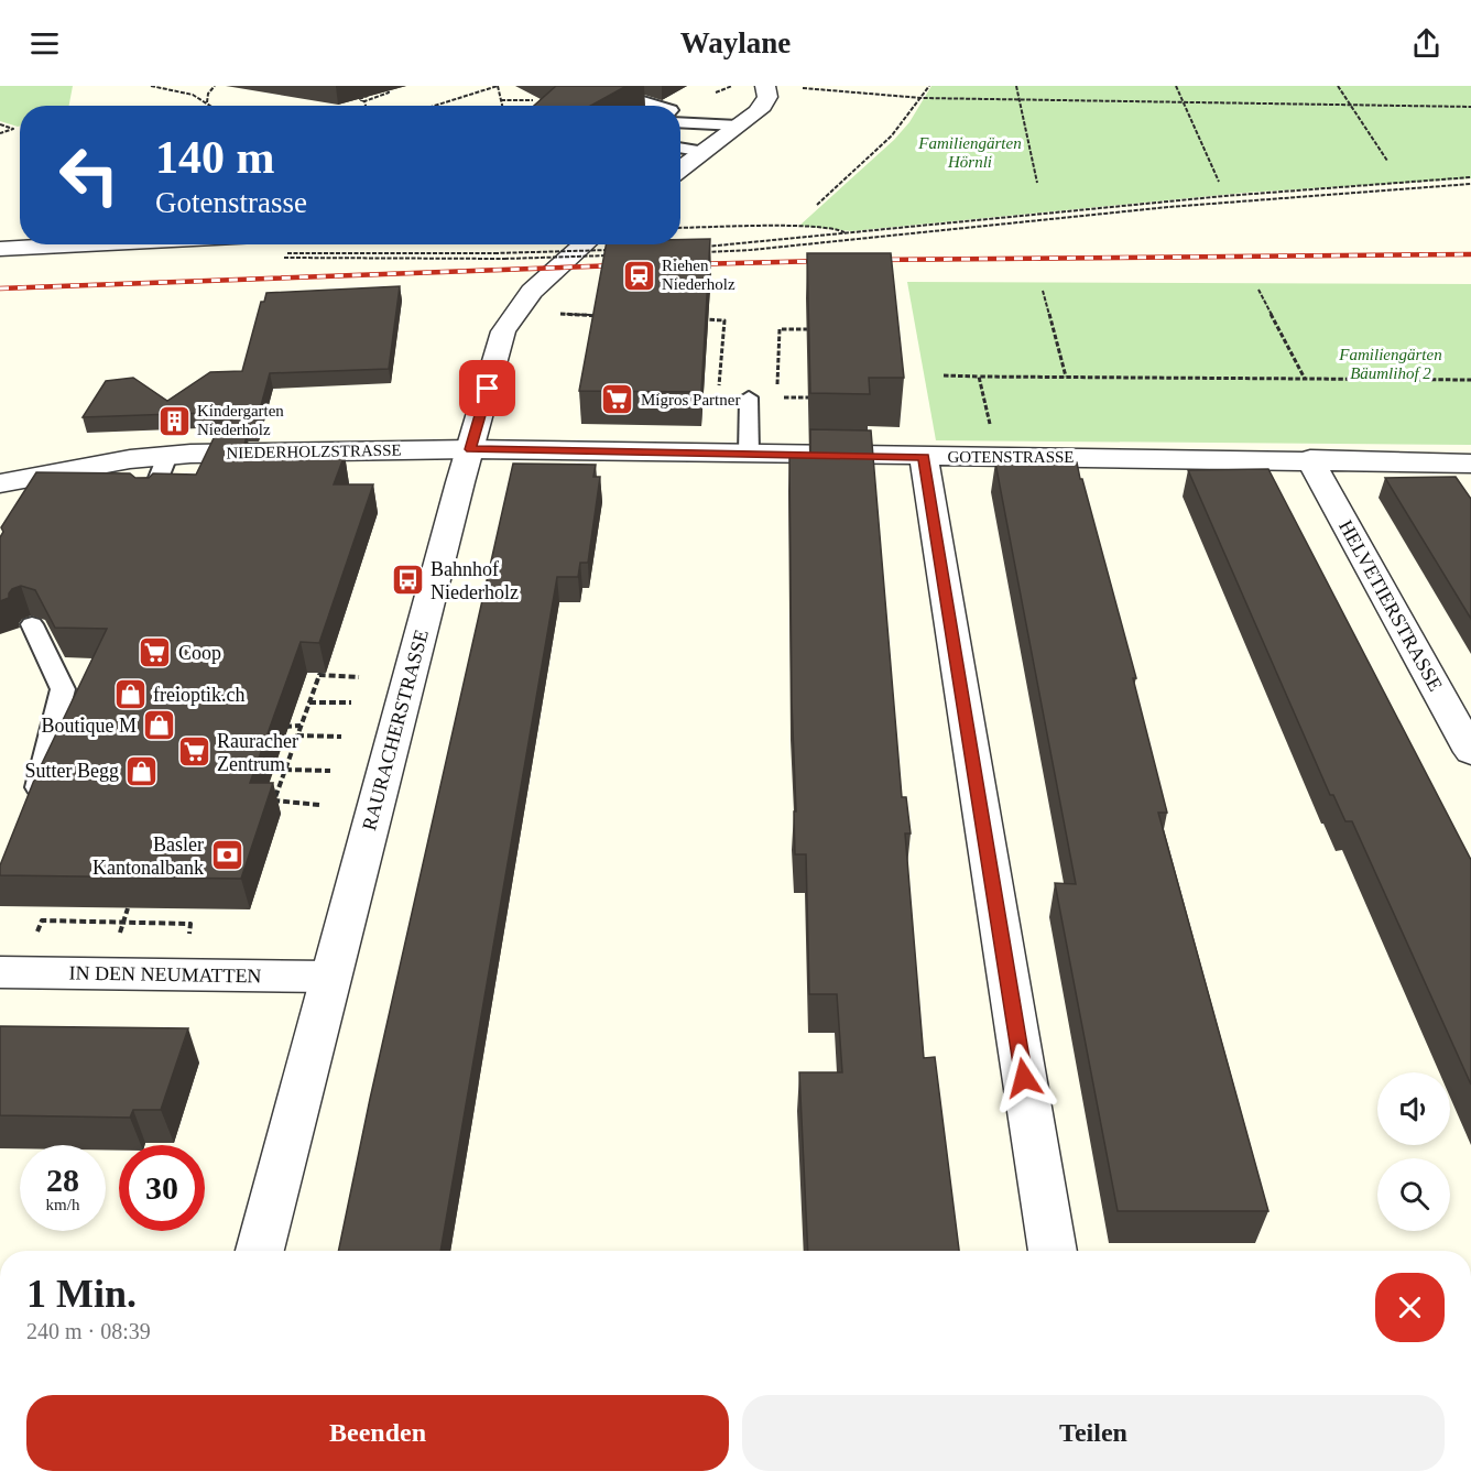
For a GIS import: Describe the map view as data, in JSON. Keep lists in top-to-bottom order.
{
  "streets": {
    "street": [
      "NIEDERHOLZSTRASSE",
      "GOTENSTRASSE",
      "HELVETIERSTRASSE",
      "RAURACHERSTRASSE",
      "IN DEN NEUMATTEN"
    ]
  },
  "crossings": [
    ["NIEDERHOLZSTRASSE", "GOTENSTRASSE"],
    ["NIEDERHOLZSTRASSE", "RAURACHERSTRASSE"],
    ["GOTENSTRASSE", "HELVETIERSTRASSE"],
    ["GOTENSTRASSE", "RAURACHERSTRASSE"],
    ["RAURACHERSTRASSE", "IN DEN NEUMATTEN"]
  ],
  "parks": ["Familiengärten Hörnli", "Familiengärten Bäumlihof 2"],
  "places": {
    "station": ["Riehen Niederholz"],
    "supermarket": ["Migros Partner", "Coop", "Rauracher Zentrum"],
    "building": ["Kindergarten Niederholz"],
    "bus stop": ["Bahnhof Niederholz"],
    "shop": ["freioptik.ch", "Boutique M", "Sutter Begg"],
    "bank": ["Basler Kantonalbank"]
  },
  "page": {
    "header": "Waylane",
    "turn": ["140 m", "Gotenstrasse"],
    "speed": "28 km/h",
    "limit": "30",
    "heading": ["1 Min.", "240 m · 08:39"],
    "buttons": ["Beenden", "Teilen"]
  }
}
